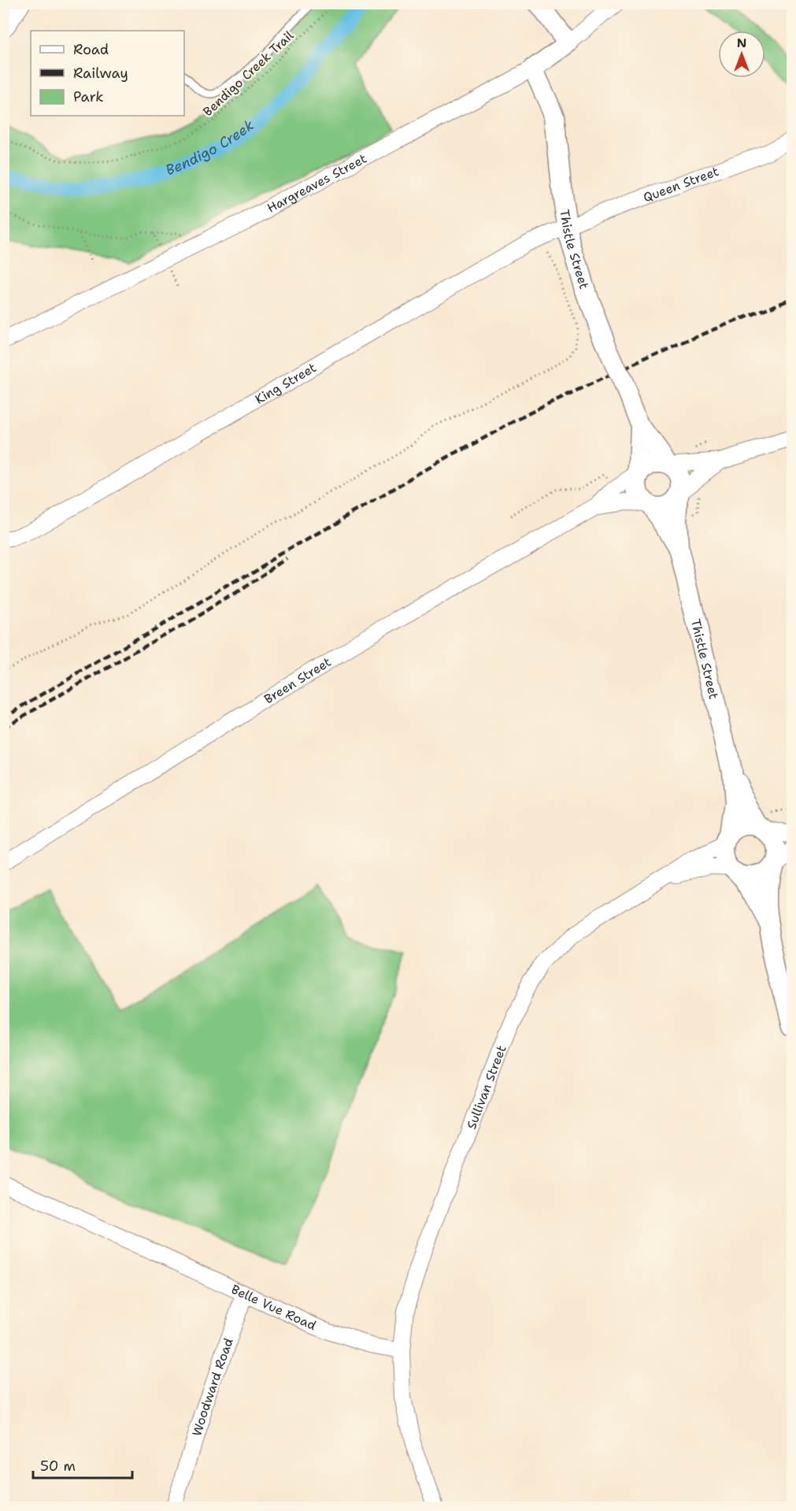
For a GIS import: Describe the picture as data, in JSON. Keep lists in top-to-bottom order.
{
  "streets": {
    "street": [
      "Hargreaves Street",
      "Queen Street",
      "Thistle Street",
      "King Street",
      "Breen Street",
      "Sullivan Street",
      "Belle Vue Road",
      "Woodward Road"
    ],
    "path": ["Bendigo Creek Trail"]
  },
  "crossings": [
    ["Hargreaves Street", "Thistle Street"],
    ["Queen Street", "Thistle Street"],
    ["Queen Street", "King Street"],
    ["Thistle Street", "King Street"],
    ["Thistle Street", "Breen Street"],
    ["Thistle Street", "Sullivan Street"],
    ["Sullivan Street", "Belle Vue Road"],
    ["Belle Vue Road", "Woodward Road"]
  ],
  "water": ["Bendigo Creek"],
  "legend": ["Road", "Railway", "Park"],
  "scale_bar": "50 m",
  "north": "top"
}
